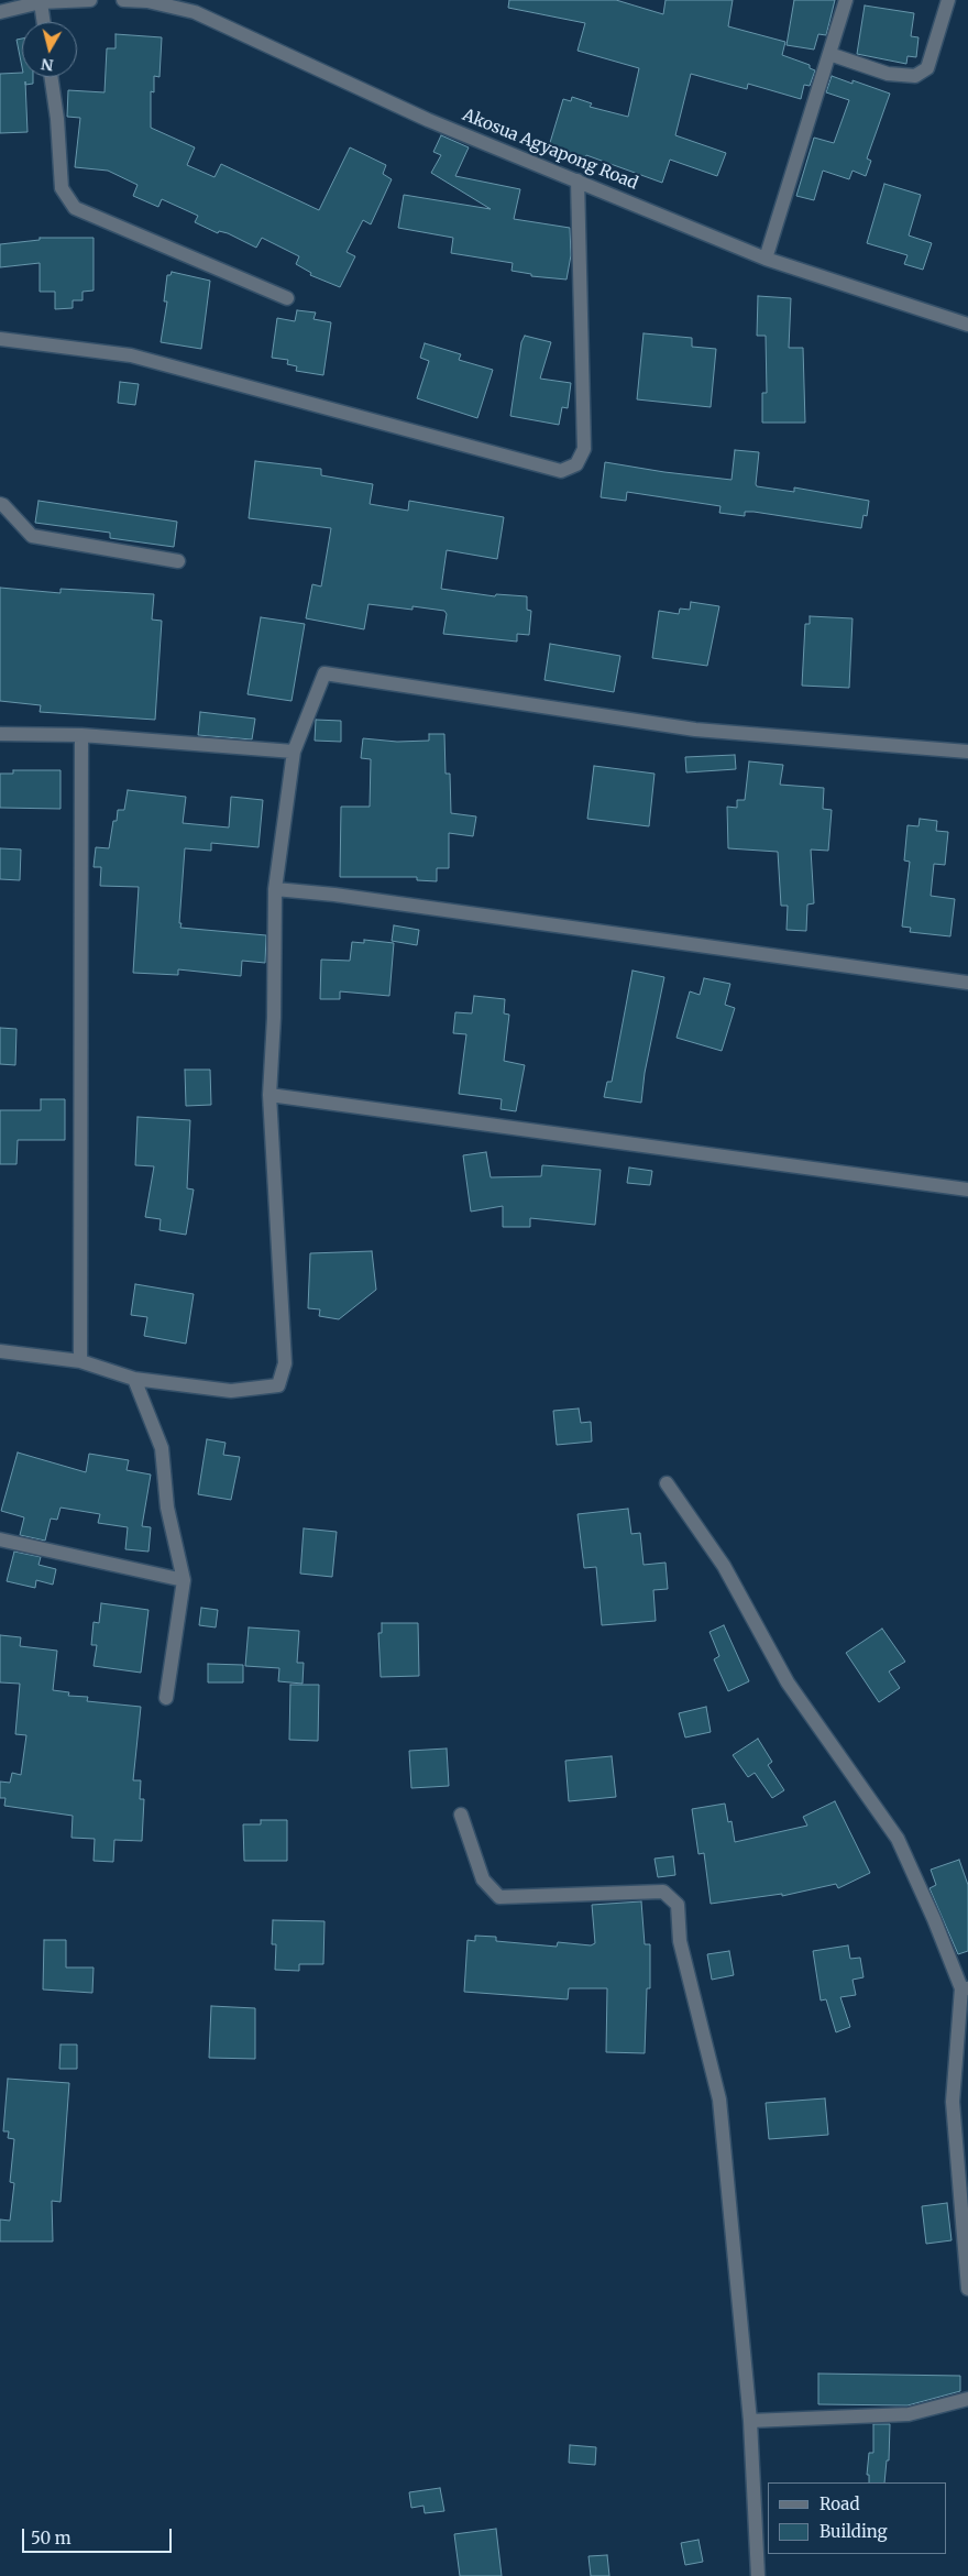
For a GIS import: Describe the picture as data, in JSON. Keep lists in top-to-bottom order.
{
  "streets": {
    "street": ["Akosua Agyapong Road"]
  },
  "legend": ["Road", "Building"],
  "scale_bar": "50 m",
  "north": "bottom"
}
